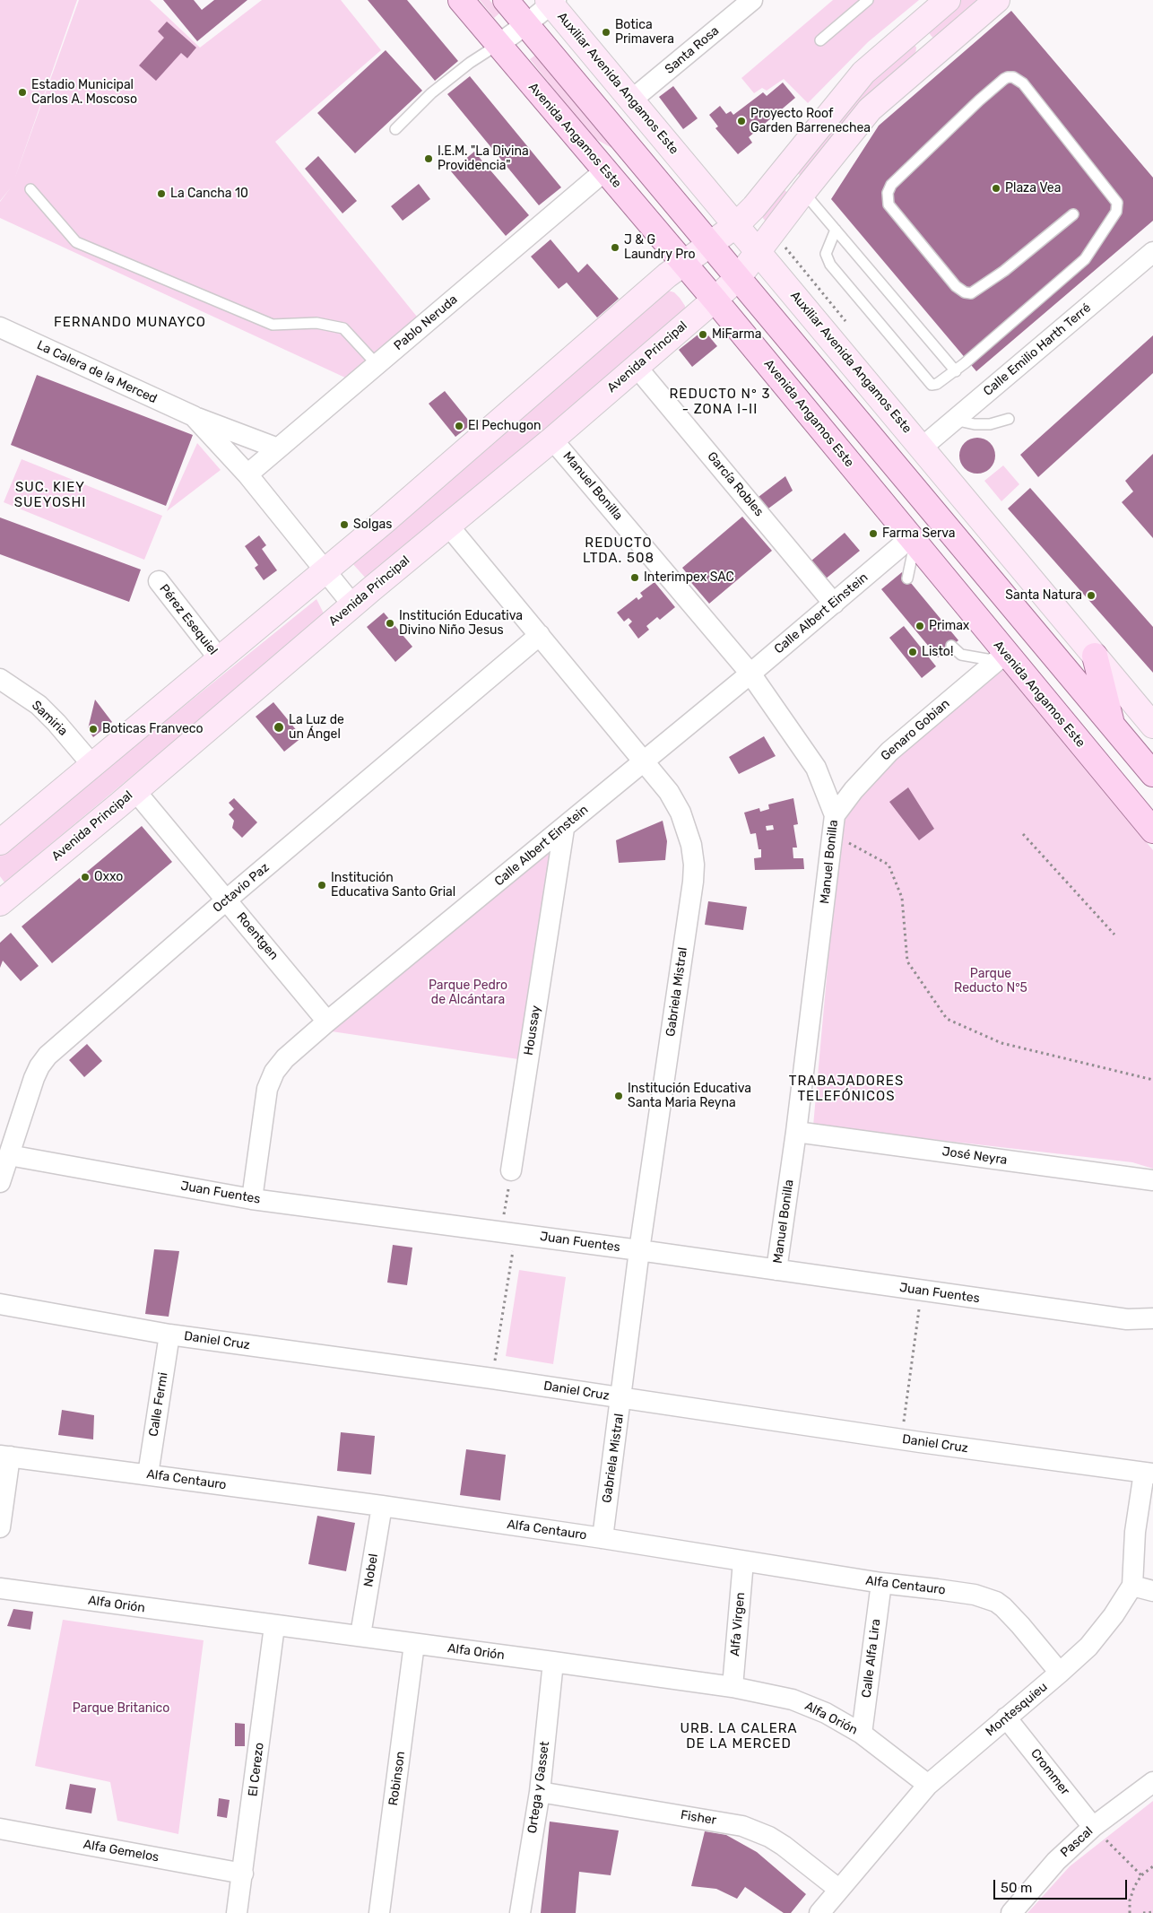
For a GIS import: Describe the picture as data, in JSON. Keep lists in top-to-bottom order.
{
  "streets": {
    "main road": ["Auxiliar Avenida Angamos Este", "Avenida Angamos Este", "Avenida Principal"],
    "street": [
      "Santa Rosa",
      "Pablo Neruda",
      "Calle Emilio Harth Terré",
      "La Calera de la Merced",
      "García Robles",
      "Manuel Bonilla",
      "Calle Albert Einstein",
      "Pérez Esequiel",
      "Samiria",
      "Genaro Gobian",
      "Octavio Paz",
      "Roentgen",
      "Gabriela Mistral",
      "Houssay",
      "José Neyra",
      "Juan Fuentes",
      "Daniel Cruz",
      "Calle Fermi",
      "Alfa Centauro",
      "Nobel",
      "Alfa Orión",
      "Alfa Virgen",
      "Calle Alfa Lira",
      "Montesquieu",
      "El Cerezo",
      "Crommer",
      "Robinson",
      "Ortega y Gasset",
      "Fisher",
      "Pascal",
      "Alfa Gemelos"
    ]
  },
  "crossings": [
    ["Santa Rosa", "Auxiliar Avenida Angamos Este"],
    ["Auxiliar Avenida Angamos Este", "Calle Emilio Harth Terré"],
    ["Auxiliar Avenida Angamos Este", "Avenida Principal"],
    ["Avenida Angamos Este", "Pablo Neruda"],
    ["Avenida Angamos Este", "Avenida Principal"],
    ["Avenida Angamos Este", "Calle Albert Einstein"],
    ["Avenida Angamos Este", "Genaro Gobian"],
    ["Pablo Neruda", "La Calera de la Merced"],
    ["Avenida Principal", "La Calera de la Merced"],
    ["Avenida Principal", "García Robles"],
    ["Avenida Principal", "Manuel Bonilla"],
    ["Avenida Principal", "Roentgen"],
    ["Avenida Principal", "Gabriela Mistral"],
    ["García Robles", "Calle Albert Einstein"],
    ["Manuel Bonilla", "Calle Albert Einstein"],
    ["Manuel Bonilla", "Genaro Gobian"],
    ["Manuel Bonilla", "José Neyra"],
    ["Manuel Bonilla", "Juan Fuentes"],
    ["Calle Albert Einstein", "Roentgen"],
    ["Calle Albert Einstein", "Gabriela Mistral"],
    ["Calle Albert Einstein", "Houssay"],
    ["Calle Albert Einstein", "Juan Fuentes"],
    ["Octavio Paz", "Roentgen"],
    ["Octavio Paz", "Gabriela Mistral"],
    ["Octavio Paz", "Juan Fuentes"],
    ["Gabriela Mistral", "Juan Fuentes"],
    ["Gabriela Mistral", "Daniel Cruz"],
    ["Gabriela Mistral", "Alfa Centauro"],
    ["Daniel Cruz", "Calle Fermi"],
    ["Daniel Cruz", "Montesquieu"],
    ["Calle Fermi", "Alfa Centauro"],
    ["Alfa Centauro", "Nobel"],
    ["Alfa Centauro", "Alfa Virgen"],
    ["Alfa Centauro", "Calle Alfa Lira"],
    ["Alfa Centauro", "Montesquieu"],
    ["Nobel", "Alfa Orión"],
    ["Alfa Orión", "Alfa Virgen"],
    ["Alfa Orión", "Calle Alfa Lira"],
    ["Alfa Orión", "Montesquieu"],
    ["Alfa Orión", "El Cerezo"],
    ["Alfa Orión", "Robinson"],
    ["Alfa Orión", "Ortega y Gasset"],
    ["Montesquieu", "Crommer"],
    ["Montesquieu", "Fisher"],
    ["El Cerezo", "Alfa Gemelos"],
    ["Crommer", "Pascal"],
    ["Ortega y Gasset", "Fisher"]
  ],
  "districts": [
    "FERNANDO MUNAYCO",
    "REDUCTO N° 3 - ZONA I-II",
    "SUC. KIEY SUEYOSHI",
    "REDUCTO LTDA. 508",
    "TRABAJADORES TELEFÓNICOS",
    "URB. LA CALERA DE LA MERCED"
  ],
  "parks": ["Parque Reducto N°5", "Parque Pedro de Alcántara", "Parque Britanico"],
  "places": [
    "Botica Primavera",
    "Estadio Municipal Carlos A. Moscoso",
    "Proyecto Roof Garden Barrenechea",
    "I.E.M. \"La Divina Providencia\"",
    "Plaza Vea",
    "La Cancha 10",
    "J & G Laundry Pro",
    "MiFarma",
    "El Pechugon",
    "Solgas",
    "Farma Serva",
    "Interimpex SAC",
    "Santa Natura",
    "Institución Educativa Divino Niño Jesus",
    "Primax",
    "Listo!",
    "La Luz de un Ángel",
    "Boticas Franveco",
    "Oxxo",
    "Institución Educativa Santo Grial",
    "Institución Educativa Santa Maria Reyna"
  ],
  "scale_bar": "50 m"
}
